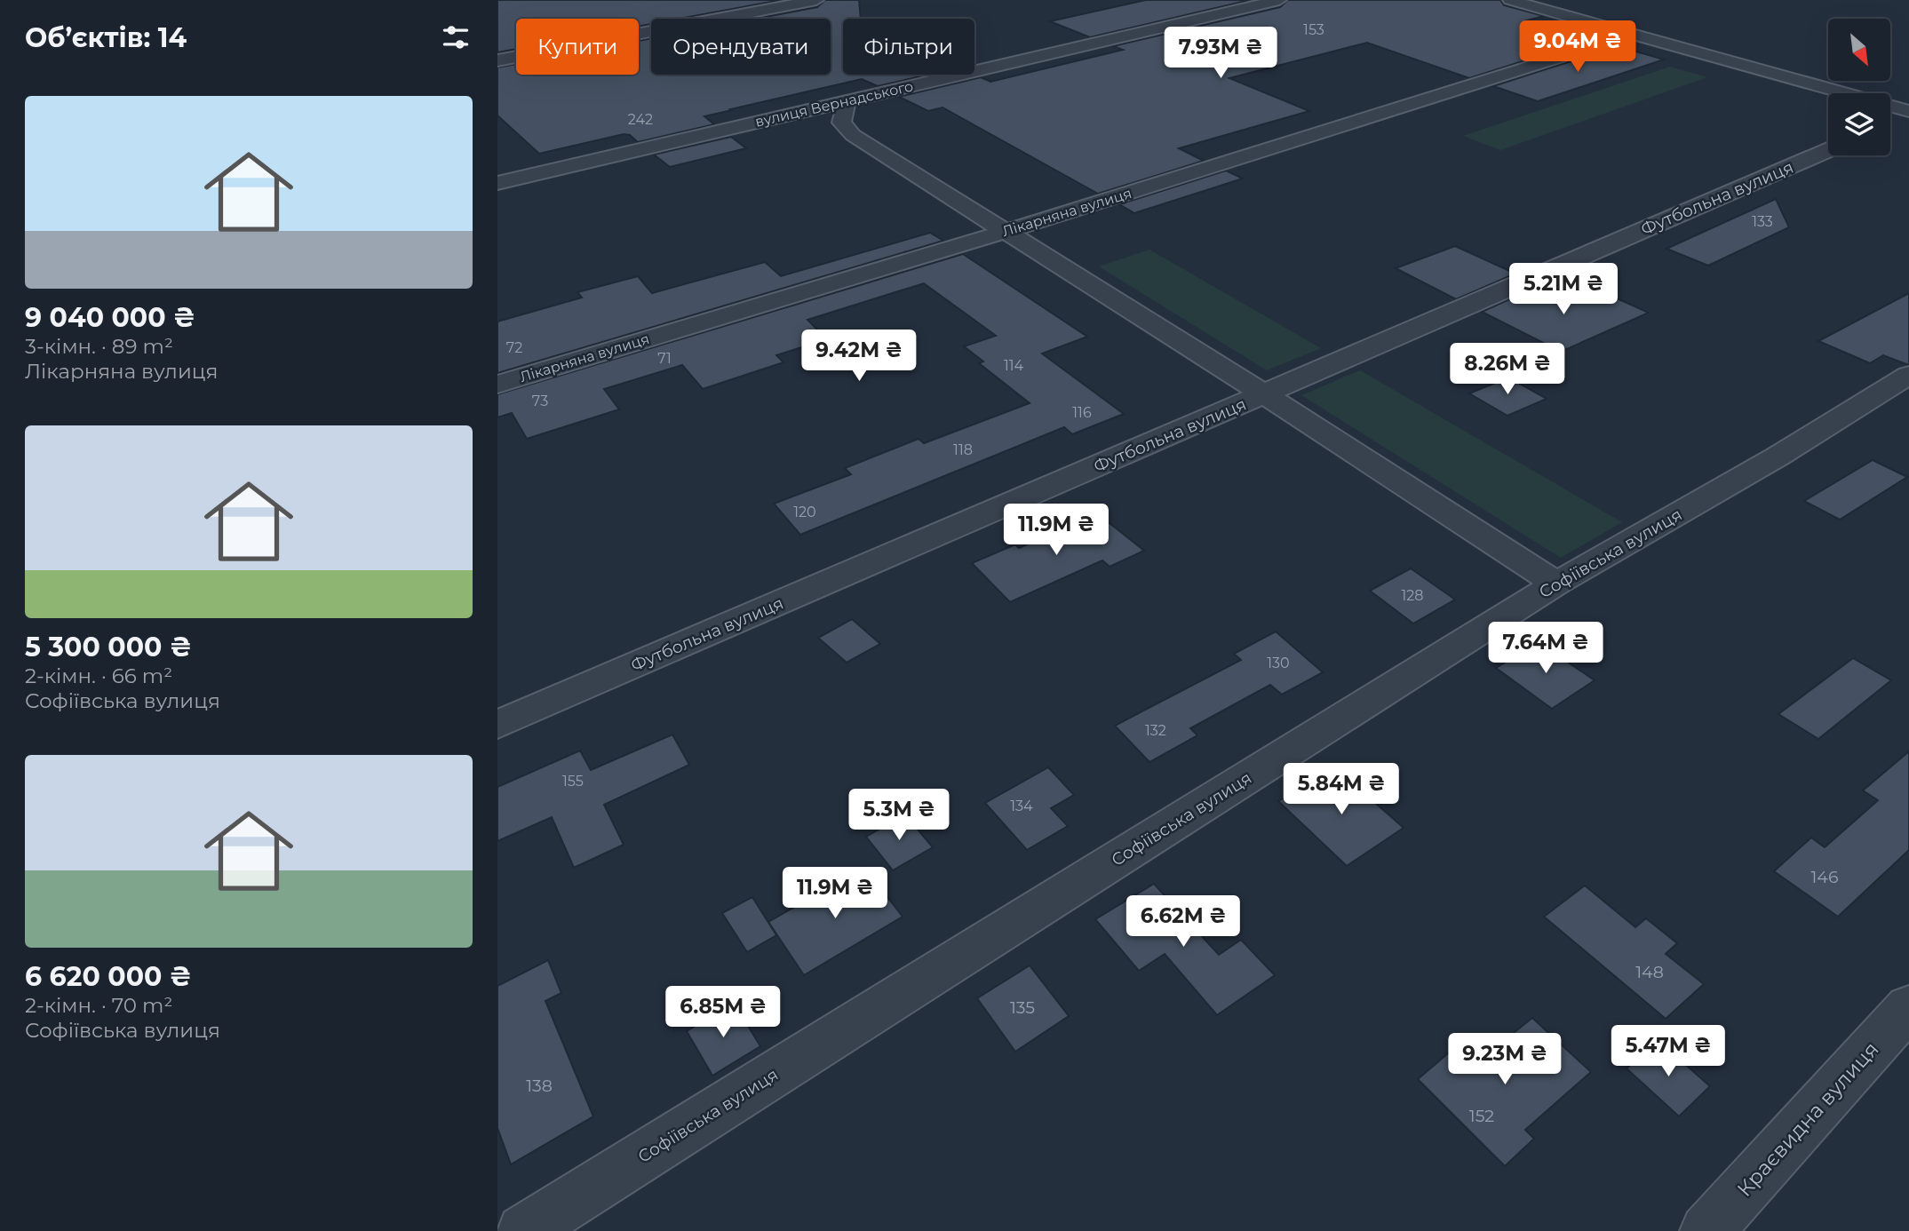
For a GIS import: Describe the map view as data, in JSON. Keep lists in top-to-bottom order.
{
  "streets": {
    "street": [
      "вулиця Вернадського",
      "Футбольна вулиця",
      "Лікарняна вулиця",
      "Софіївська вулиця",
      "Краєвидна вулиця"
    ]
  },
  "house_numbers": [
    "153",
    "242",
    "133",
    "72",
    "71",
    "114",
    "73",
    "116",
    "118",
    "120",
    "128",
    "130",
    "132",
    "155",
    "134",
    "146",
    "148",
    "135",
    "138",
    "152"
  ],
  "north": "bottom right",
  "page": {
    "heading": "Об’єктів: 14",
    "chip": ["Купити", "Орендувати", "Фільтри"],
    "price": [
      "9.04M ₴",
      "7.93M ₴",
      "5.21M ₴",
      "9.42M ₴",
      "8.26M ₴",
      "11.9M ₴",
      "7.64M ₴",
      "5.84M ₴",
      "5.3M ₴",
      "11.9M ₴",
      "6.62M ₴",
      "6.85M ₴",
      "5.47M ₴",
      "9.23M ₴"
    ],
    "list": [
      {
        "name": "9 040 000 ₴",
        "note": "3-кімн. · 89 m² · Лікарняна вулиця"
      },
      {
        "name": "5 300 000 ₴",
        "note": "2-кімн. · 66 m² · Софіївська вулиця"
      },
      {
        "name": "6 620 000 ₴",
        "note": "2-кімн. · 70 m² · Софіївська вулиця"
      }
    ]
  }
}
